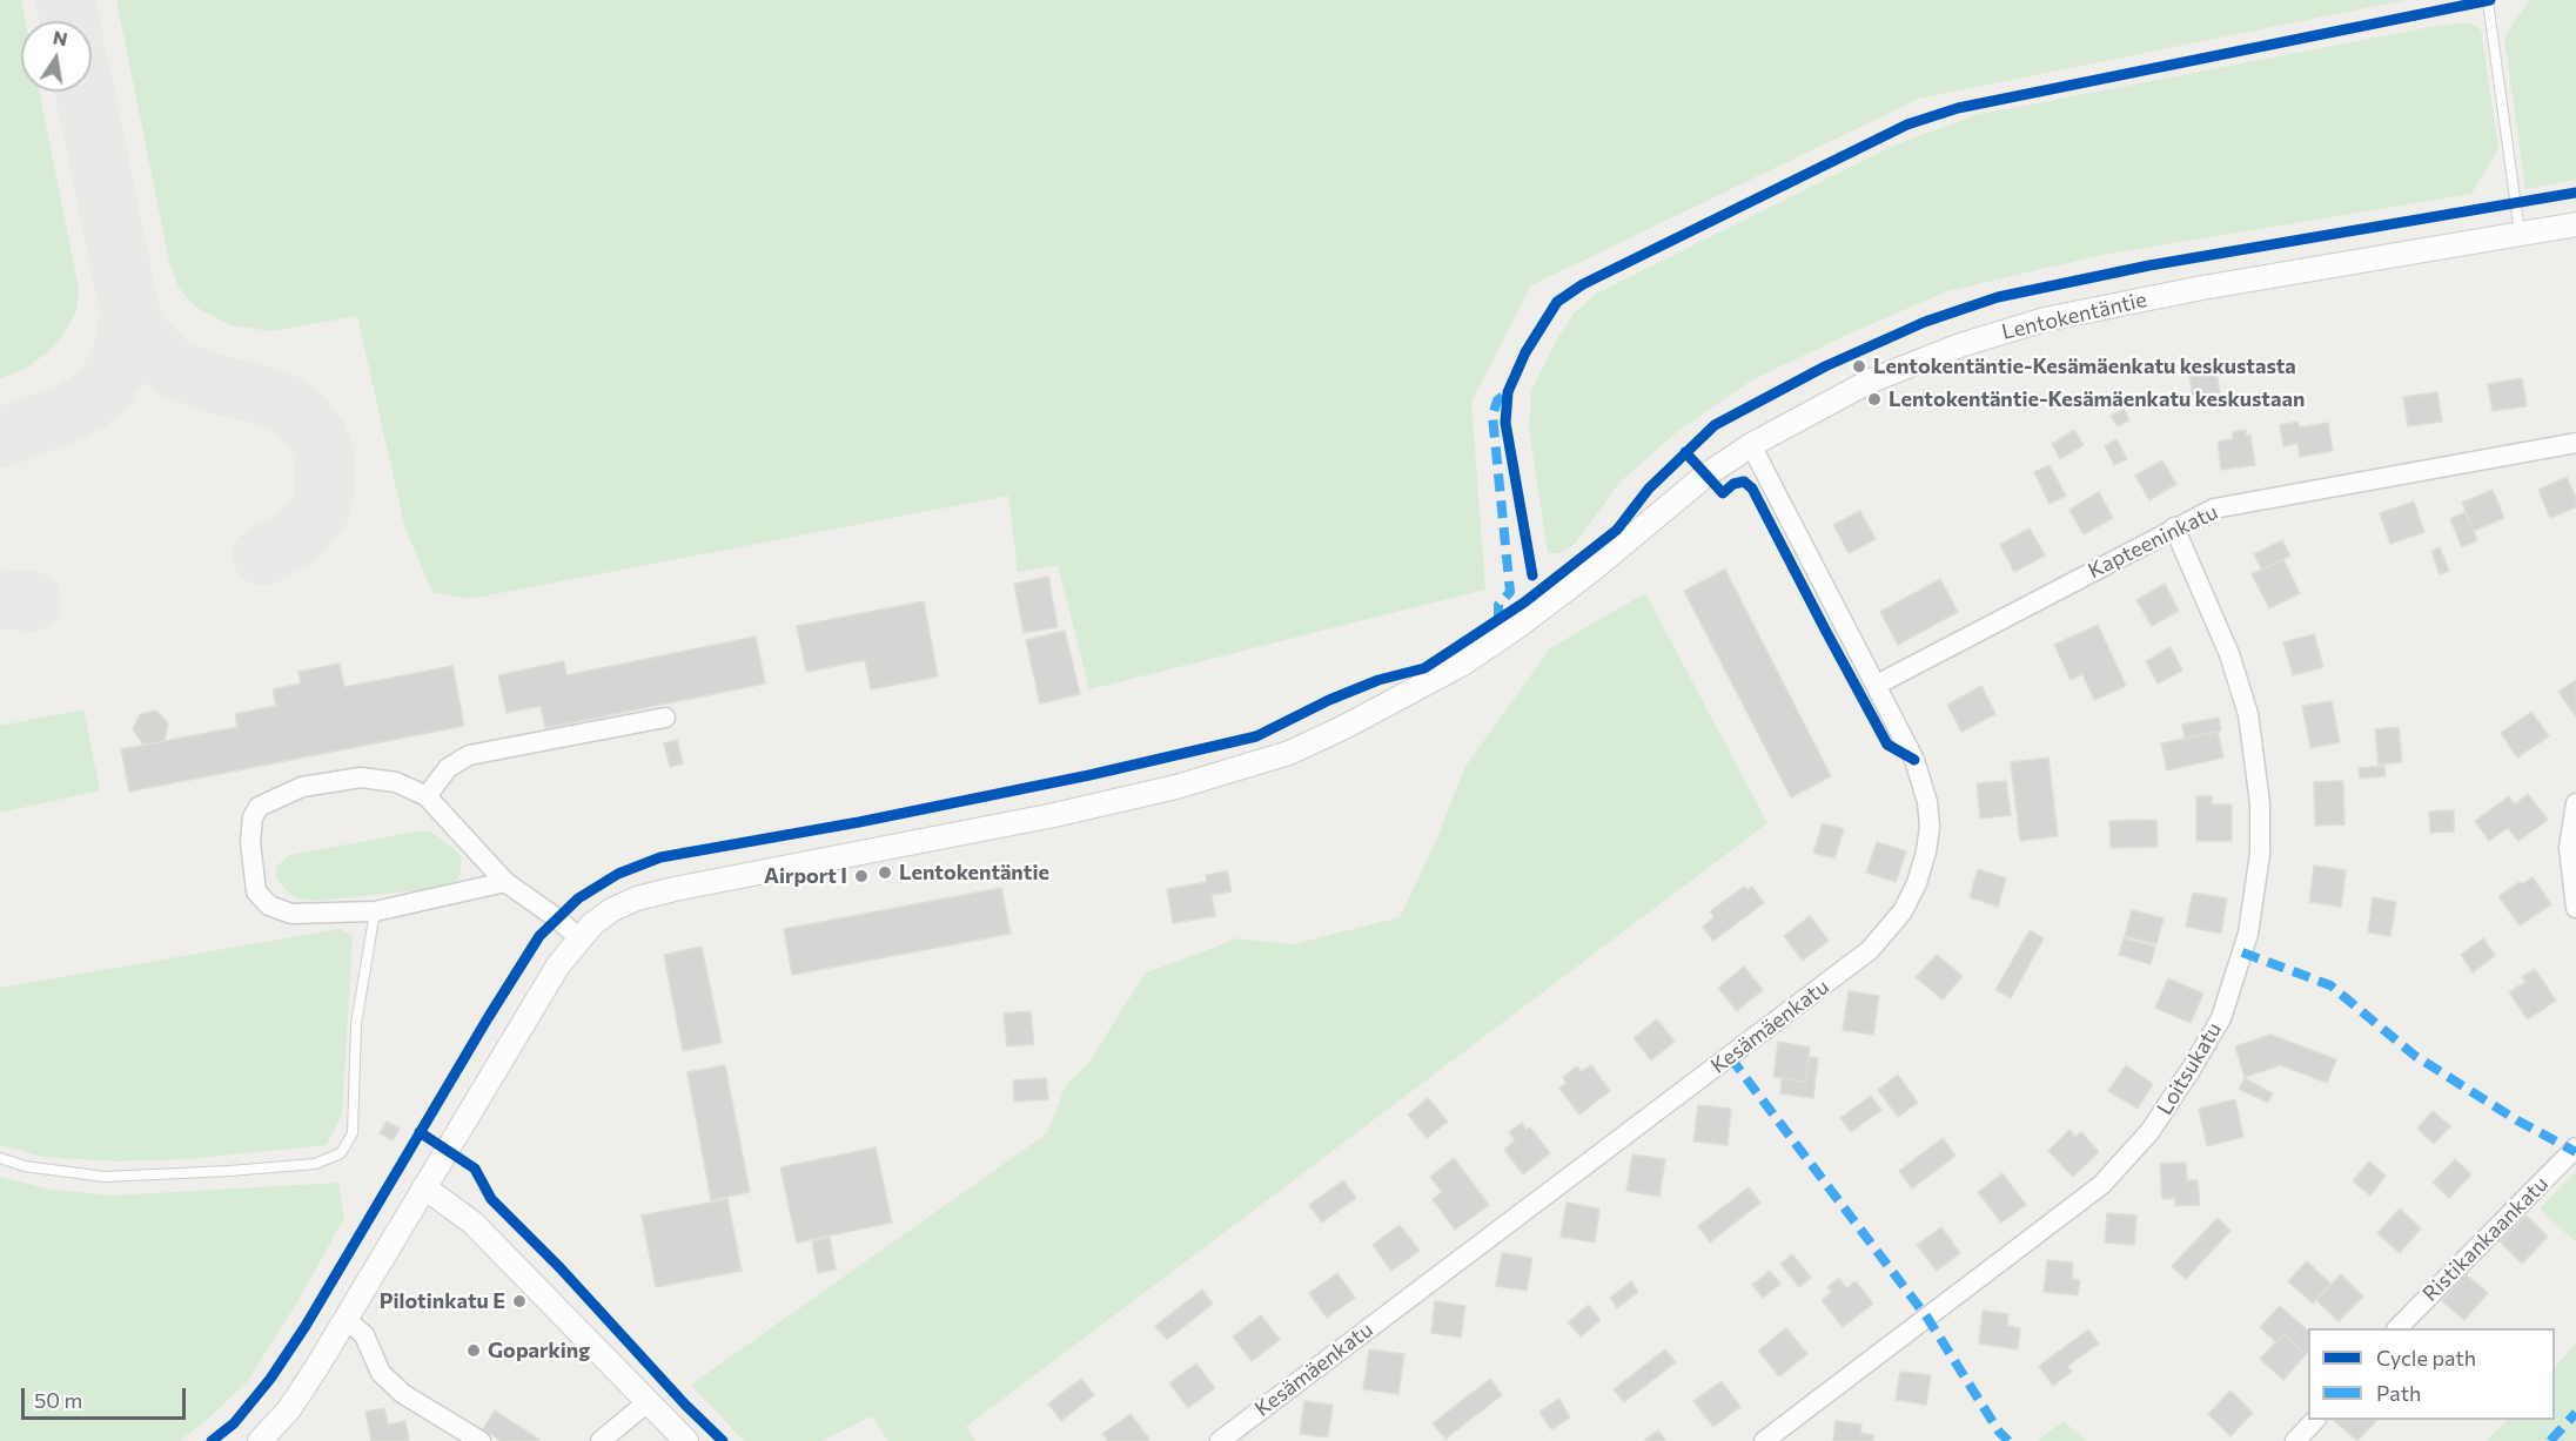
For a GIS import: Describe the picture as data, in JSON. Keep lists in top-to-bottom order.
{
  "streets": {
    "street": [
      "Lentokentäntie",
      "Kapteeninkatu",
      "Kesämäenkatu",
      "Loitsukatu",
      "Ristikankaankatu"
    ]
  },
  "crossings": [
    ["Lentokentäntie", "Kesämäenkatu"],
    ["Kapteeninkatu", "Kesämäenkatu"],
    ["Kapteeninkatu", "Loitsukatu"]
  ],
  "places": [
    "Lentokentäntie-Kesämäenkatu keskustasta",
    "Lentokentäntie-Kesämäenkatu keskustaan",
    "Lentokentäntie",
    "Airport I",
    "Pilotinkatu E",
    "Goparking"
  ],
  "legend": ["Cycle path", "Path"],
  "scale_bar": "50 m",
  "north": "top"
}
